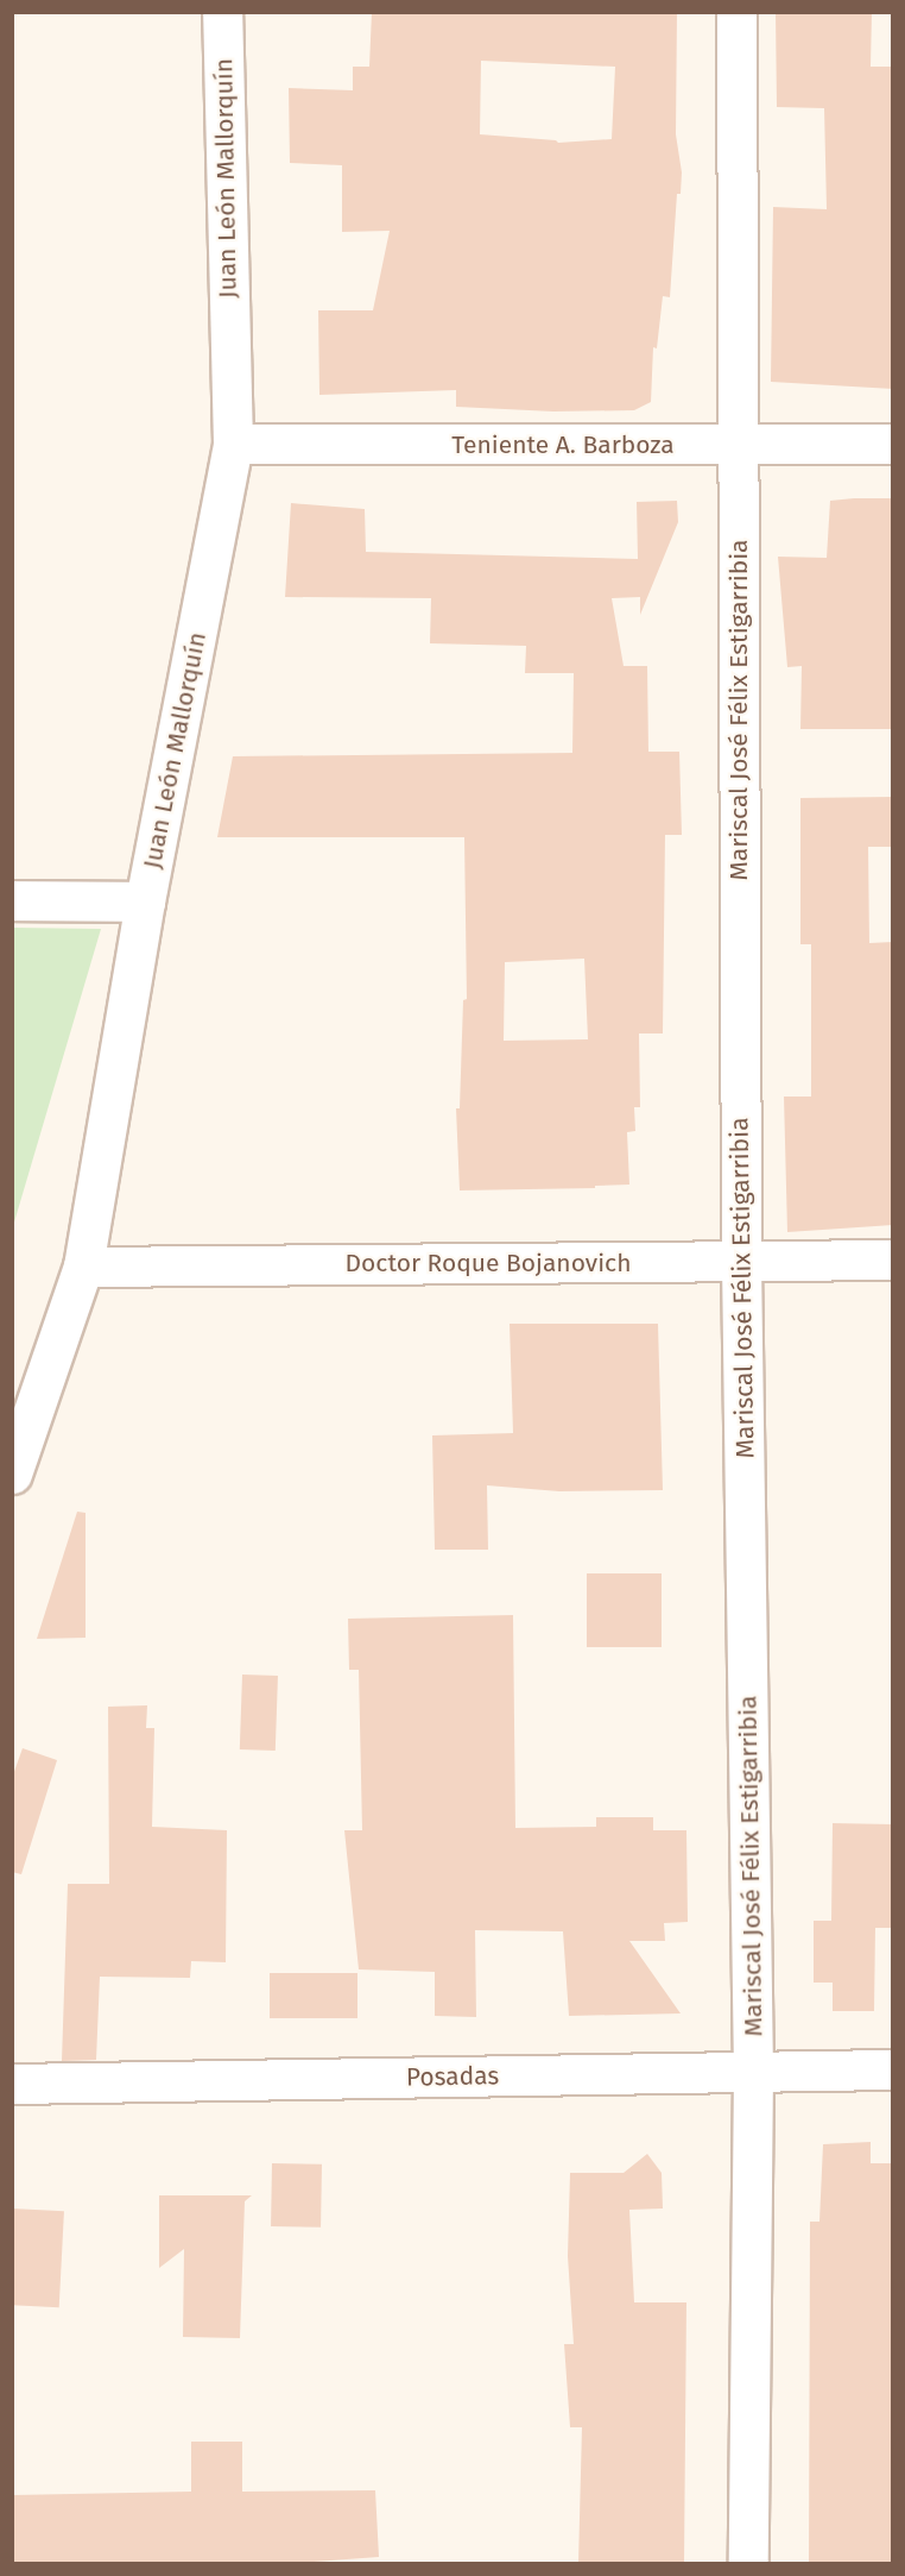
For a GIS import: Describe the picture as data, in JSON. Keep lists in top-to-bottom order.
{
  "streets": {
    "street": [
      "Juan León Mallorquín",
      "Teniente A. Barboza",
      "Mariscal José Félix Estigarribia",
      "Doctor Roque Bojanovich",
      "Posadas"
    ]
  },
  "crossings": [
    ["Juan León Mallorquín", "Teniente A. Barboza"],
    ["Juan León Mallorquín", "Doctor Roque Bojanovich"],
    ["Teniente A. Barboza", "Mariscal José Félix Estigarribia"],
    ["Mariscal José Félix Estigarribia", "Doctor Roque Bojanovich"],
    ["Mariscal José Félix Estigarribia", "Posadas"]
  ]
}
